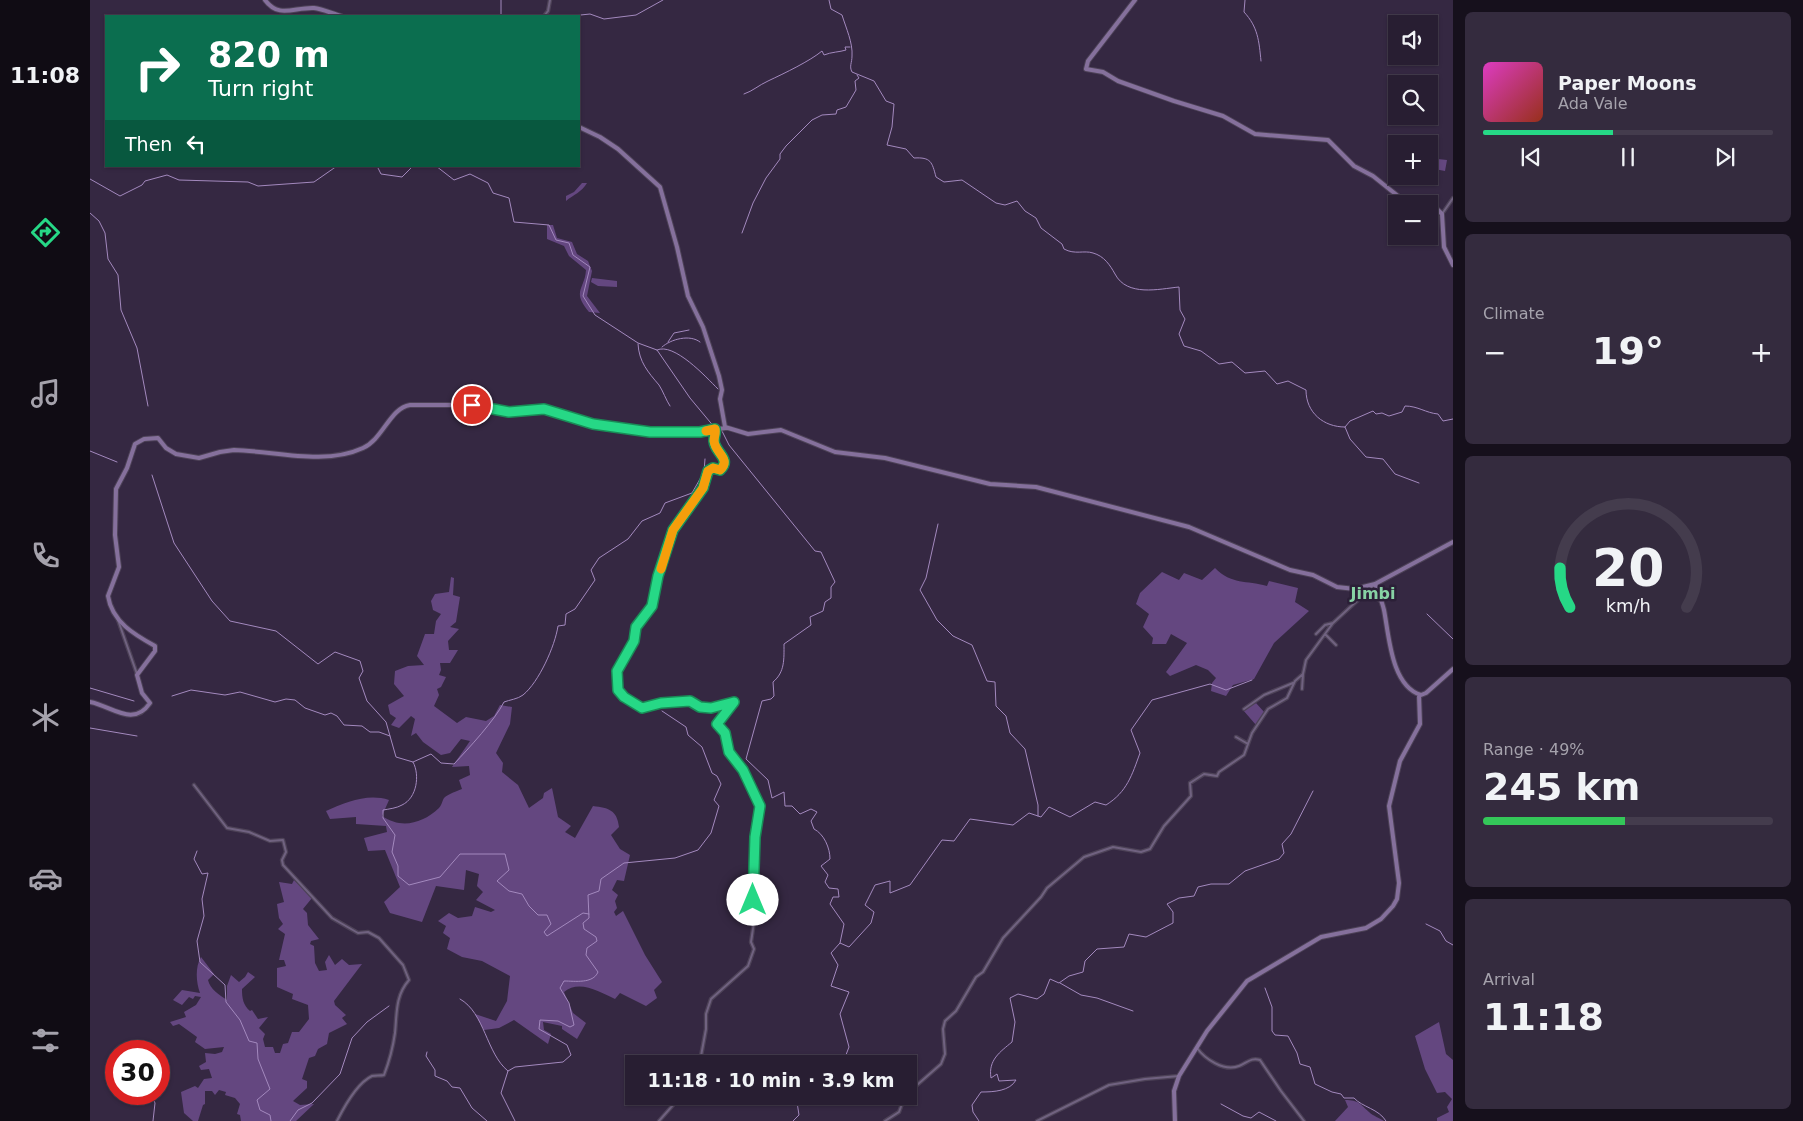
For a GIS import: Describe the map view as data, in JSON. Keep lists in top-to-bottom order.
{
  "districts": ["Jimbi"],
  "page": {
    "tabs": "11:08",
    "map_buttons": ["+", "−"],
    "turn": ["820 m", "Turn right"],
    "song": ["Paper Moons", "Ada Vale"],
    "then": "Then",
    "tile": [
      "Climate",
      ["Range · 49%", "245 km"],
      ["Arrival", "11:18"]
    ],
    "heat": ["−", "19°", "+"],
    "limit": "30",
    "trip": "11:18 · 10 min · 3.9 km",
    "gauge": ["20", "km/h"]
  }
}
